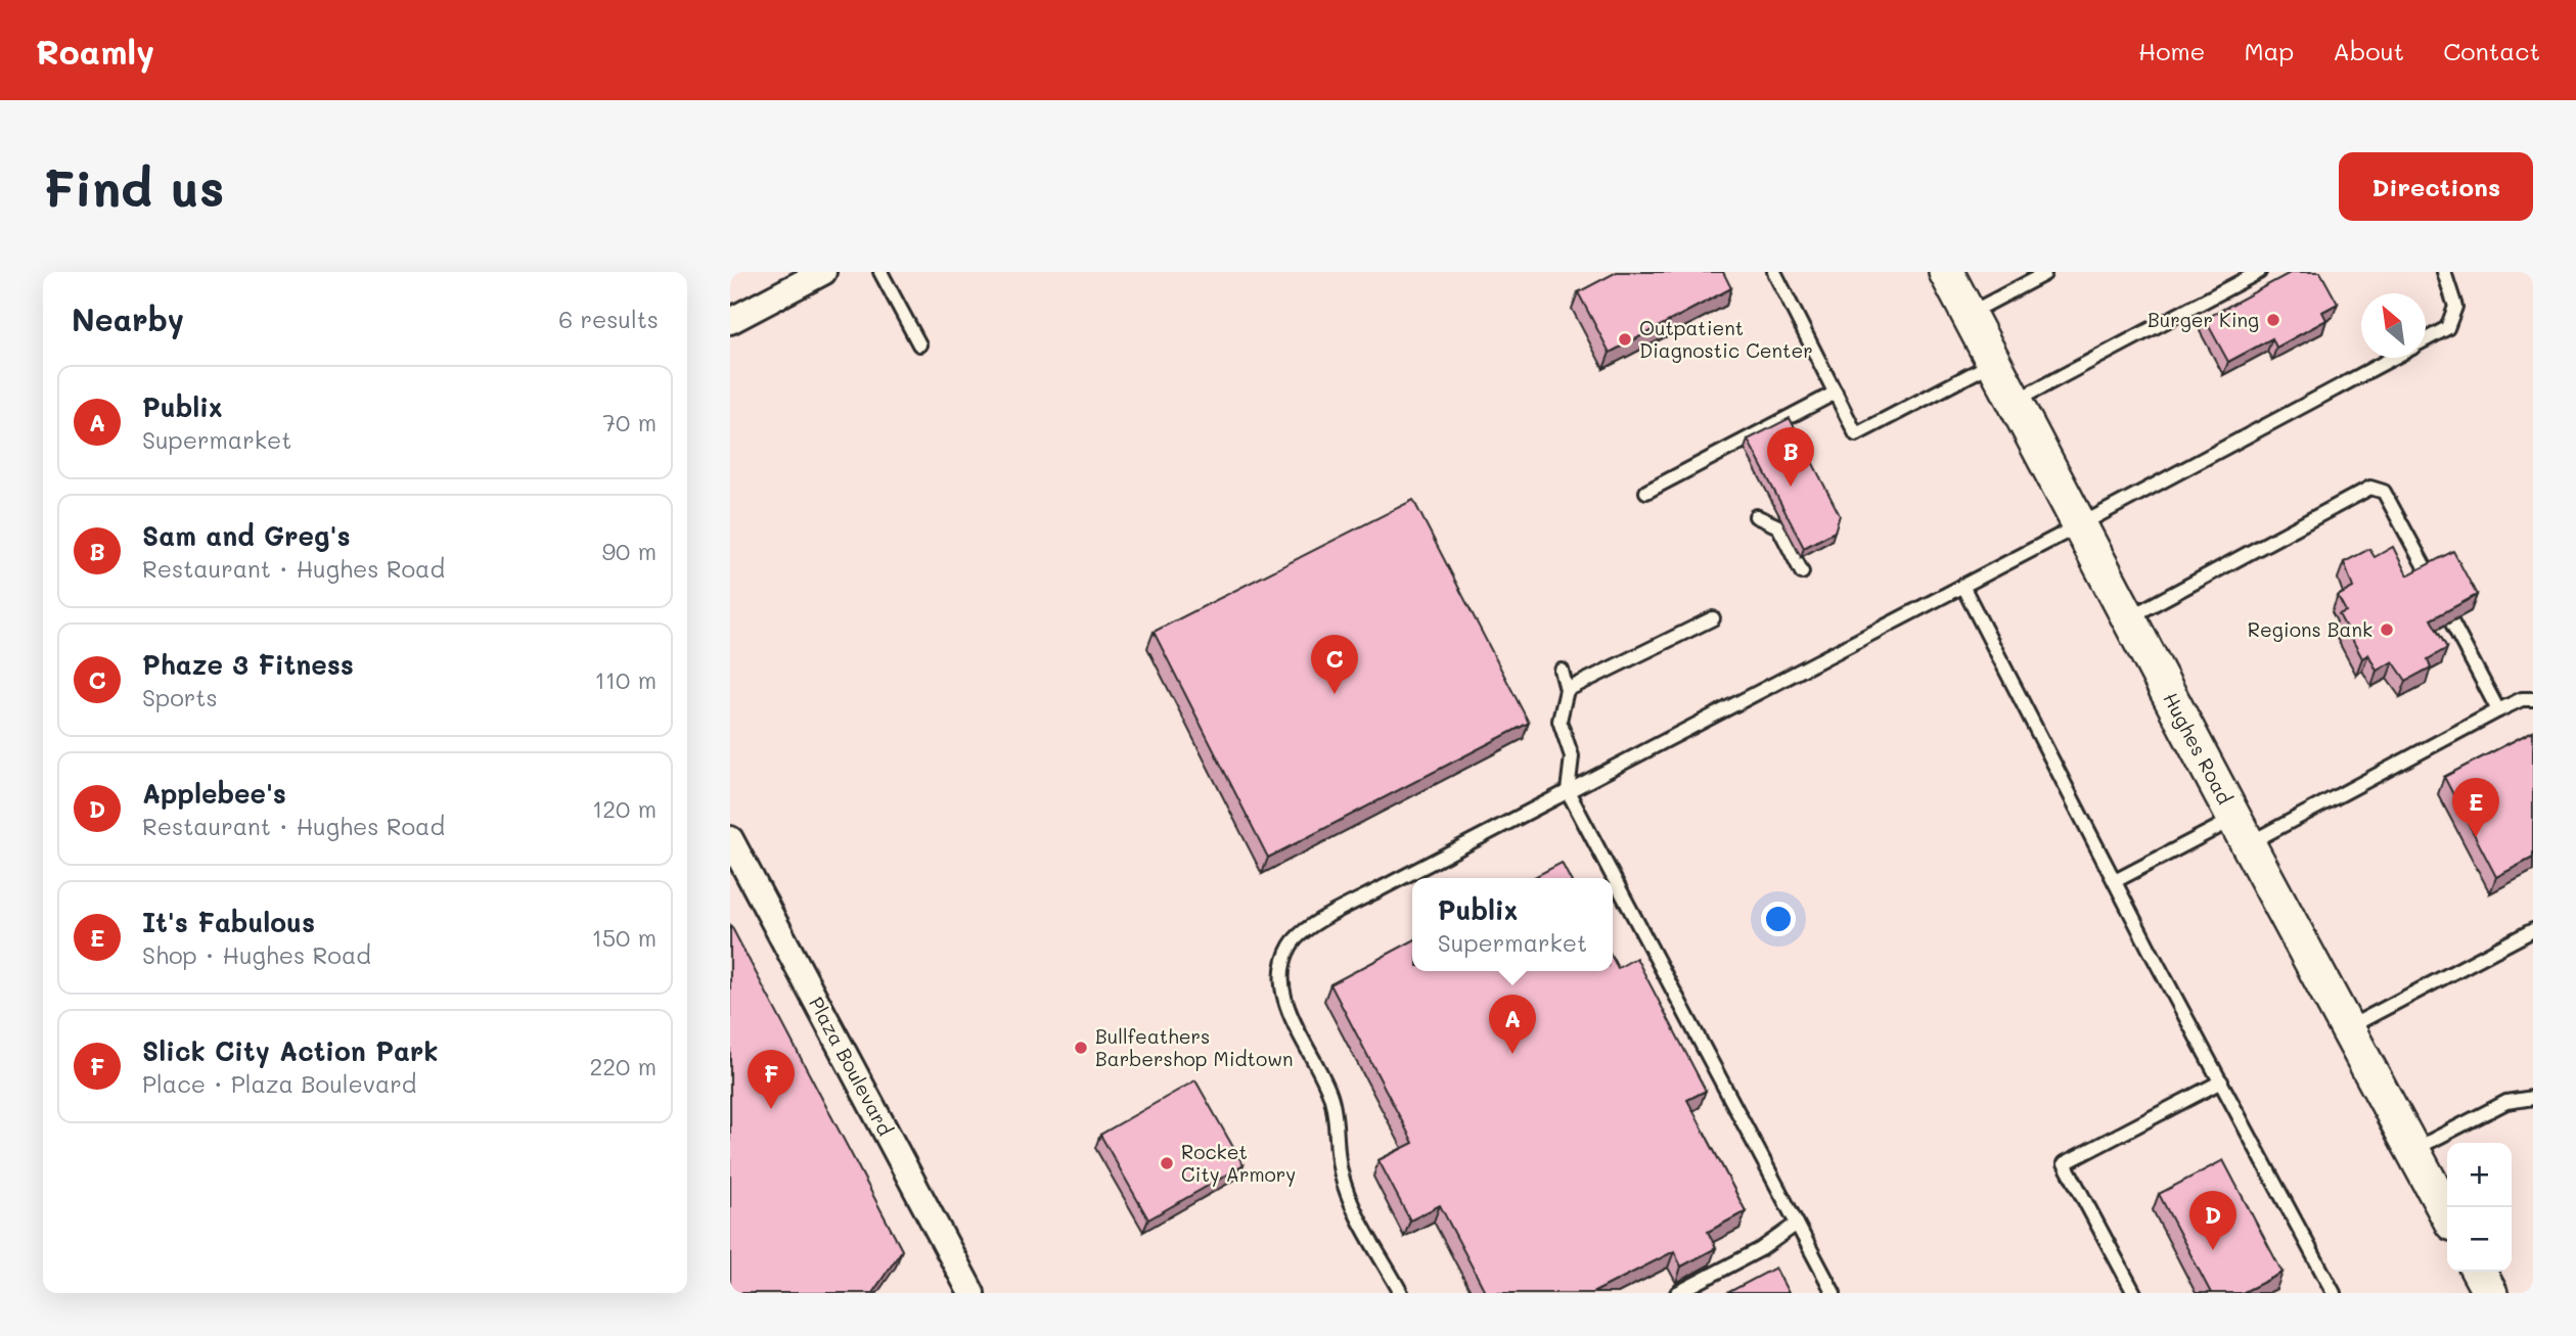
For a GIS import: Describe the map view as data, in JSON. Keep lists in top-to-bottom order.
{
  "streets": {
    "main road": ["Hughes Road"],
    "street": ["Plaza Boulevard"]
  },
  "places": [
    "Burger King",
    "Outpatient Diagnostic Center",
    "Regions Bank",
    "Bullfeathers Barbershop Midtown",
    "Rocket City Armory"
  ],
  "north": "top left",
  "page": {
    "header": "Roamly",
    "nav": [
      "Home",
      "Map",
      "About",
      "Contact"
    ],
    "buttons": "Directions",
    "title": "Find us",
    "heading": ["Nearby", "6 results"],
    "list": [
      {
        "mark": "A",
        "name": "Publix",
        "note": "Supermarket",
        "value": "70 m"
      },
      {
        "mark": "B",
        "name": "Sam and Greg's",
        "note": "Restaurant · Hughes Road",
        "value": "90 m"
      },
      {
        "mark": "C",
        "name": "Phaze 3 Fitness",
        "note": "Sports",
        "value": "110 m"
      },
      {
        "mark": "D",
        "name": "Applebee's",
        "note": "Restaurant · Hughes Road",
        "value": "120 m"
      },
      {
        "mark": "E",
        "name": "It's Fabulous",
        "note": "Shop · Hughes Road",
        "value": "150 m"
      },
      {
        "mark": "F",
        "name": "Slick City Action Park",
        "note": "Place · Plaza Boulevard",
        "value": "220 m"
      }
    ],
    "pins": [
      "B",
      "C",
      "E",
      "A",
      "F",
      "D"
    ],
    "popup": ["Publix", "Supermarket"],
    "map_buttons": ["+", "−"]
  }
}
